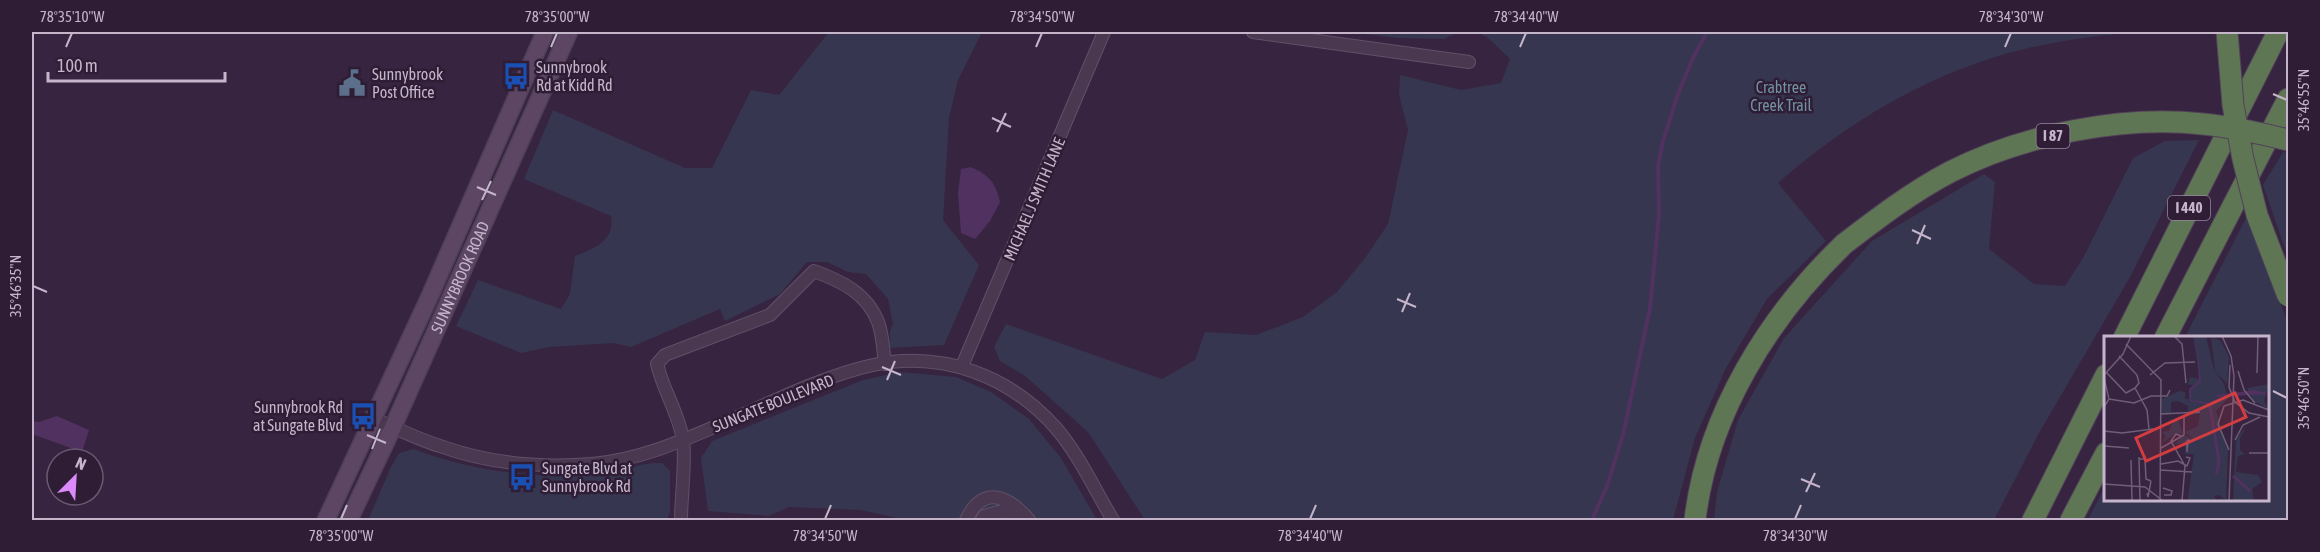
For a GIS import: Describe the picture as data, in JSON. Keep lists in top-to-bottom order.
{
  "streets": {
    "highway": ["I 87", "I 440"],
    "main road": ["SUNNYBROOK ROAD"],
    "street": ["MICHAEL J SMITH LANE", "SUNGATE BOULEVARD"]
  },
  "crossings": [
    ["MICHAEL J SMITH LANE", "SUNGATE BOULEVARD"],
    ["SUNNYBROOK ROAD", "SUNGATE BOULEVARD"]
  ],
  "parks": ["Crabtree Creek Trail"],
  "places": {
    "bus stop": ["Sunnybrook Rd at Kidd Rd", "Sunnybrook Rd at Sungate Blvd", "Sungate Blvd at Sunnybrook Rd"],
    "public building": ["Sunnybrook Post Office"]
  },
  "scale_bar": "100 m",
  "north": "top right",
  "coordinates": [
    "78°35'10\"W",
    "78°35'00\"W",
    "78°34'50\"W",
    "78°34'40\"W",
    "78°34'30\"W",
    "35°46'55\"N",
    "35°46'35\"N",
    "35°46'50\"N"
  ]
}
